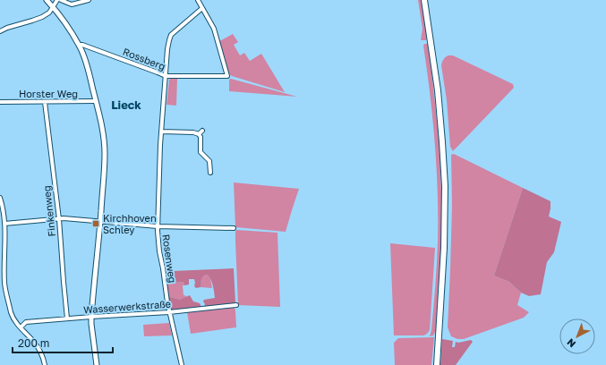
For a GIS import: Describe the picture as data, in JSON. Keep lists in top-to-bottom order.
{
  "streets": {
    "street": [
      "Rossberg",
      "Horster Weg",
      "Finkenweg",
      "Rosenweg",
      "Wasserwerkstraße"
    ]
  },
  "crossings": [
    ["Rossberg", "Rosenweg"],
    ["Horster Weg", "Finkenweg"],
    ["Finkenweg", "Wasserwerkstraße"],
    ["Rosenweg", "Wasserwerkstraße"]
  ],
  "districts": ["Lieck"],
  "places": {
    "transit": ["Kirchhoven Schley"]
  },
  "scale_bar": "200 m",
  "north": "bottom left"
}
